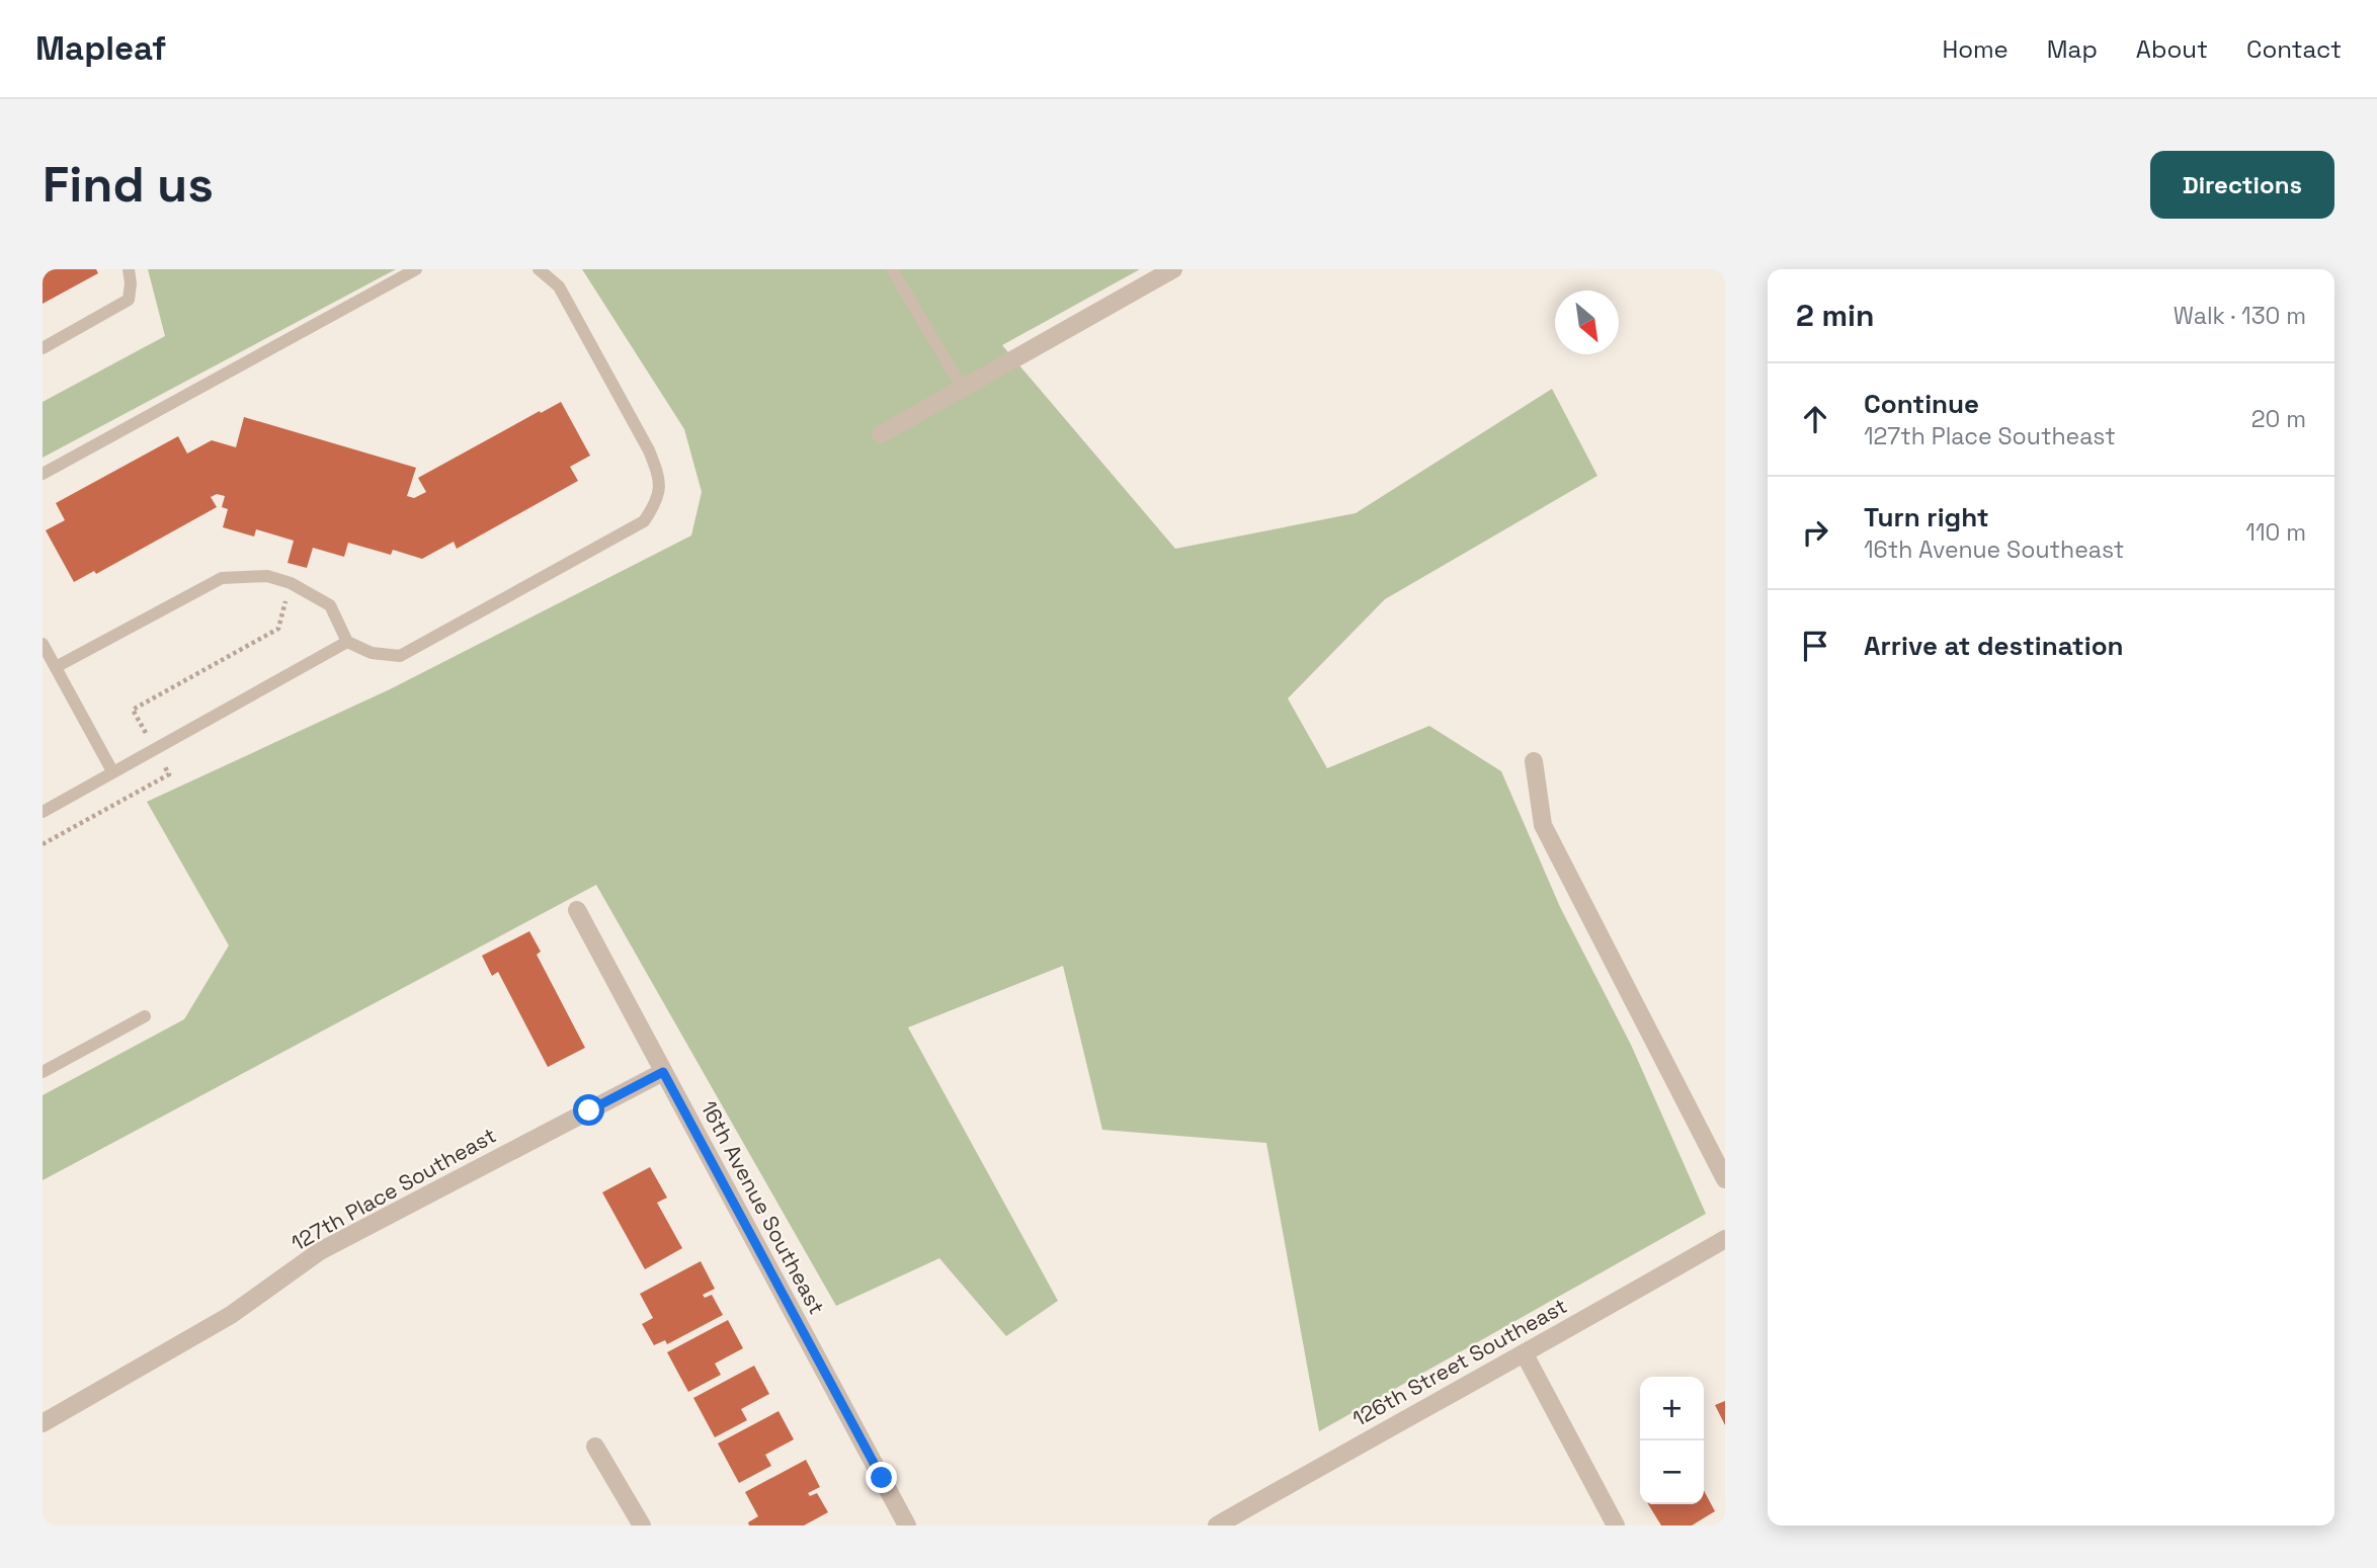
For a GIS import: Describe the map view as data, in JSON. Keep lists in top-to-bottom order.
{
  "streets": {
    "street": ["127th Place Southeast", "16th Avenue Southeast", "126th Street Southeast"]
  },
  "crossings": [
    ["127th Place Southeast", "16th Avenue Southeast"]
  ],
  "north": "bottom right",
  "page": {
    "header": "Mapleaf",
    "nav": [
      "Home",
      "Map",
      "About",
      "Contact"
    ],
    "buttons": "Directions",
    "title": "Find us",
    "heading": ["2 min", "Walk · 130 m"],
    "list": [
      ["Continue", "127th Place Southeast", "20 m"],
      ["Turn right", "16th Avenue Southeast", "110 m"],
      "Arrive at destination"
    ],
    "map_buttons": ["+", "−"]
  }
}
